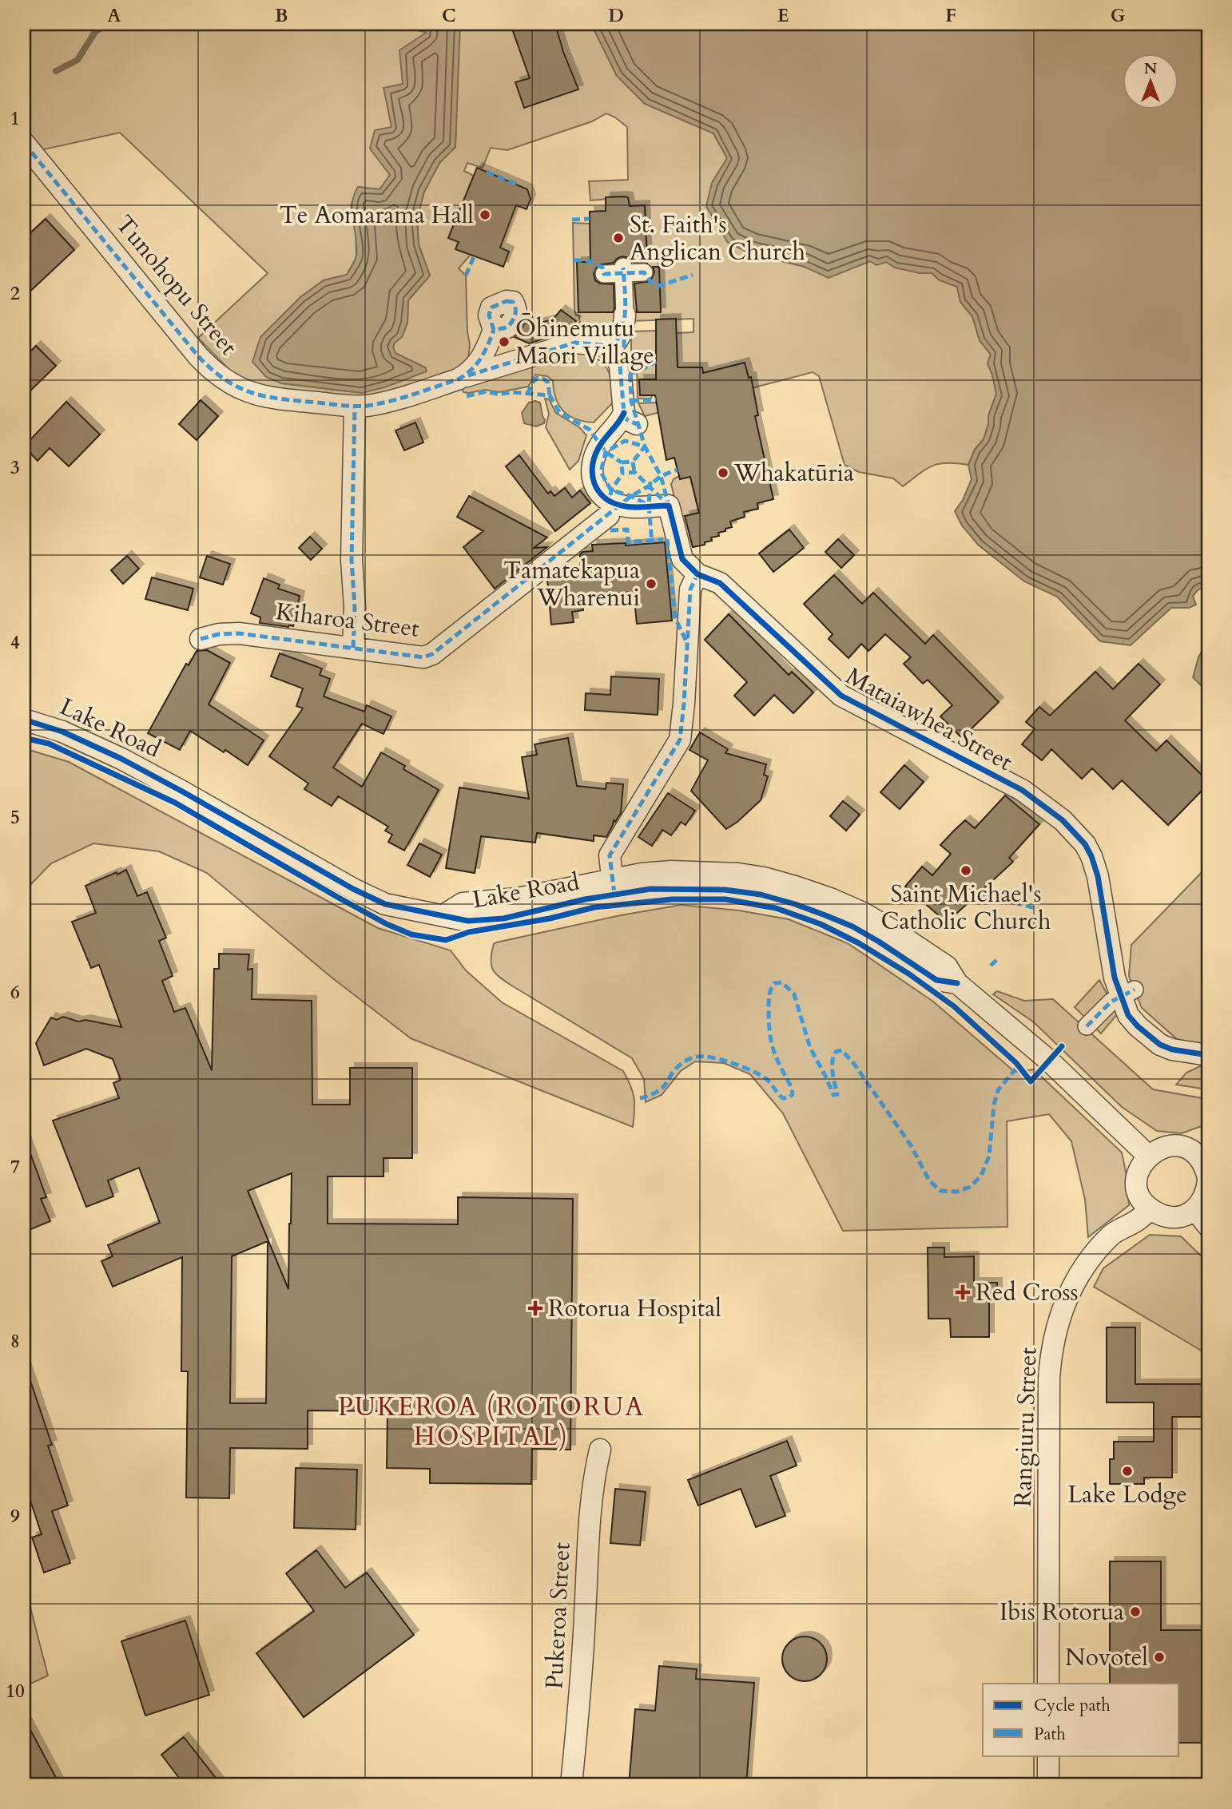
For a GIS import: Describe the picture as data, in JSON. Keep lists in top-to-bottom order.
{
  "streets": {
    "street": [
      "Tunohopu Street",
      "Kiharoa Street",
      "Mataiawhea Street",
      "Lake Road",
      "Rangiuru Street",
      "Pukeroa Street"
    ]
  },
  "crossings": [
    ["Lake Road", "Rangiuru Street"]
  ],
  "districts": ["PUKEROA (ROTORUA HOSPITAL)"],
  "places": {
    "other": [
      "Te Aomarama Hall",
      "St. Faith's Anglican Church",
      "Ōhinemutu Māori Village",
      "Whakatūria",
      "Tamatekapua Wharenui",
      "Saint Michael's Catholic Church",
      "Lake Lodge",
      "Ibis Rotorua",
      "Novotel"
    ],
    "health": ["Red Cross", "Rotorua Hospital"]
  },
  "legend": ["Cycle path", "Path"],
  "north": "top",
  "grid": {
    "columns": [
      "A",
      "B",
      "C",
      "D",
      "E",
      "F",
      "G"
    ],
    "rows": [
      "1",
      "2",
      "3",
      "4",
      "5",
      "6",
      "7",
      "8",
      "9",
      "10"
    ]
  }
}
